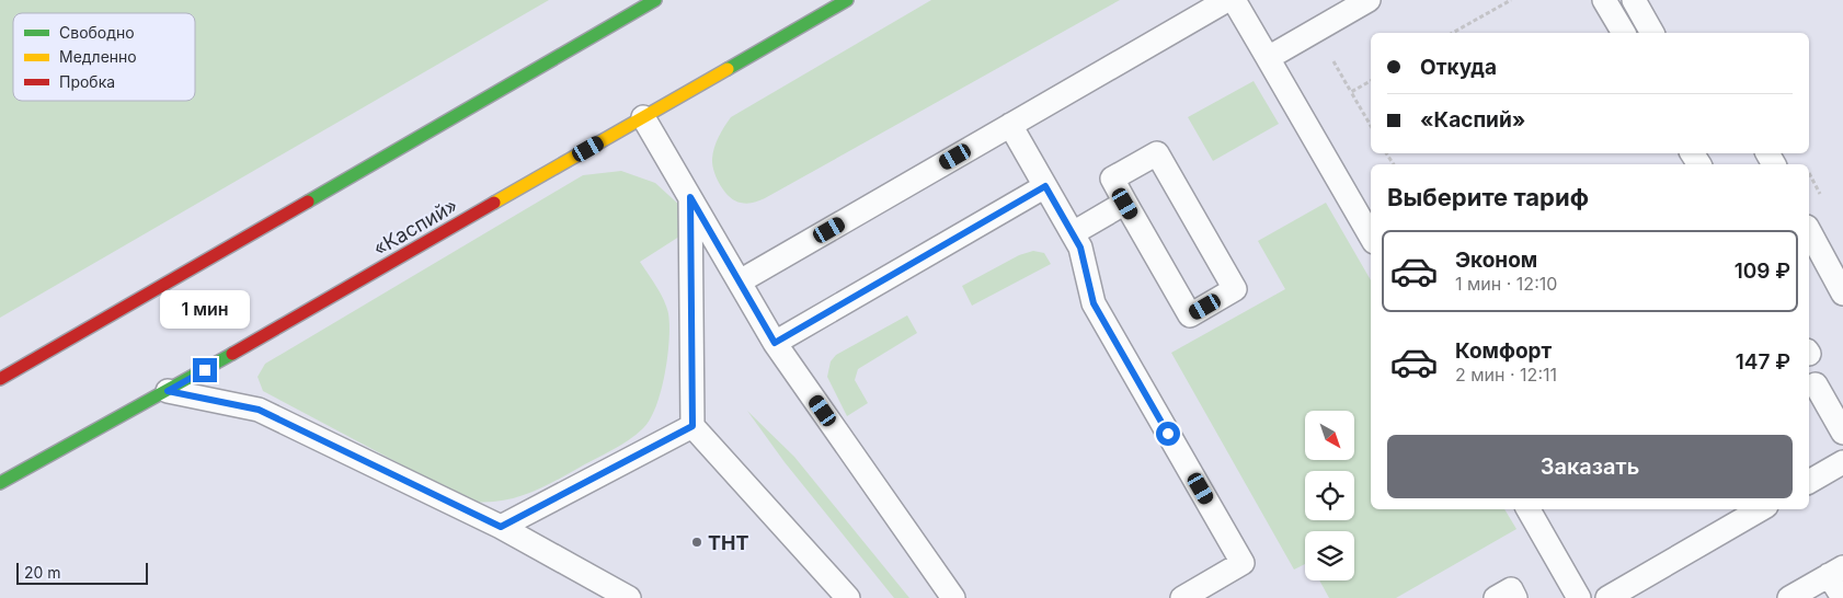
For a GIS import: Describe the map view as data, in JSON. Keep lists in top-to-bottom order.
{
  "streets": {
    "main road": ["«Каспий»"]
  },
  "places": ["ТНТ"],
  "legend": ["Свободно", "Медленно", "Пробка"],
  "scale_bar": "20 m",
  "north": "bottom right",
  "page": {
    "banner": ["Откуда", "«Каспий»"],
    "heading": "Выберите тариф",
    "list": [
      {
        "name": "Эконом",
        "note": "1 мин · 12:10",
        "value": "109 ₽"
      },
      {
        "name": "Комфорт",
        "note": "2 мин · 12:11",
        "value": "147 ₽"
      }
    ],
    "bubble": "1 мин",
    "buttons": "Заказать",
    "scale": "20 m"
  }
}
